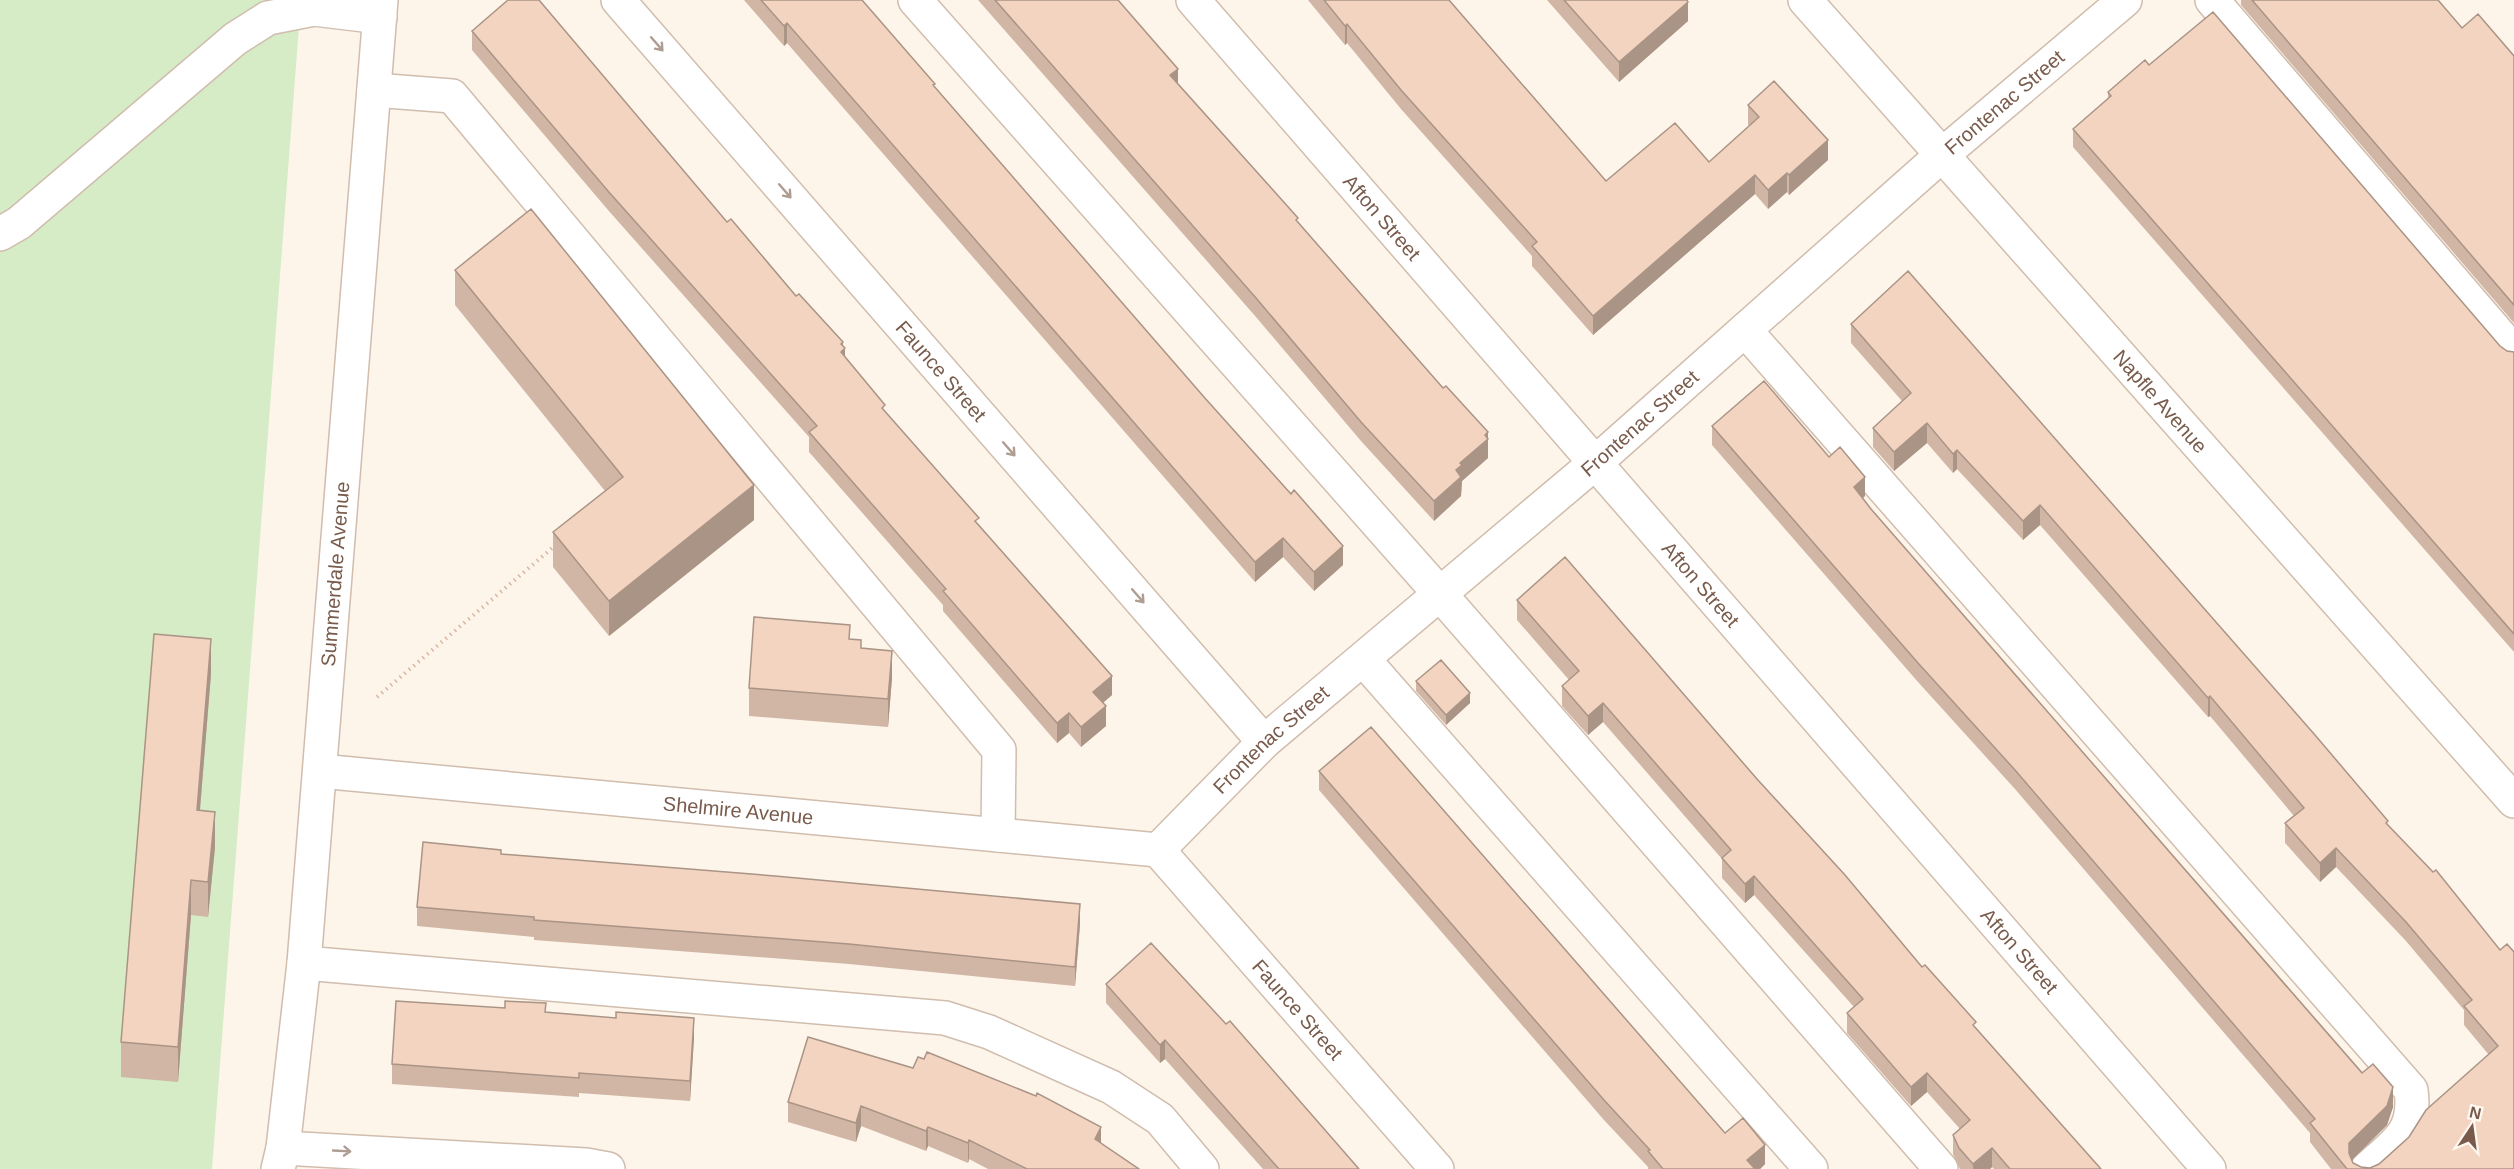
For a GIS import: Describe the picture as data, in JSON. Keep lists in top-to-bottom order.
{
  "streets": {
    "street": [
      "Frontenac Street",
      "Afton Street",
      "Faunce Street",
      "Napfle Avenue",
      "Summerdale Avenue",
      "Shelmire Avenue"
    ]
  },
  "crossings": [
    ["Frontenac Street", "Afton Street"],
    ["Frontenac Street", "Faunce Street"],
    ["Frontenac Street", "Napfle Avenue"],
    ["Frontenac Street", "Shelmire Avenue"],
    ["Faunce Street", "Shelmire Avenue"],
    ["Summerdale Avenue", "Shelmire Avenue"]
  ],
  "north": "top"
}
